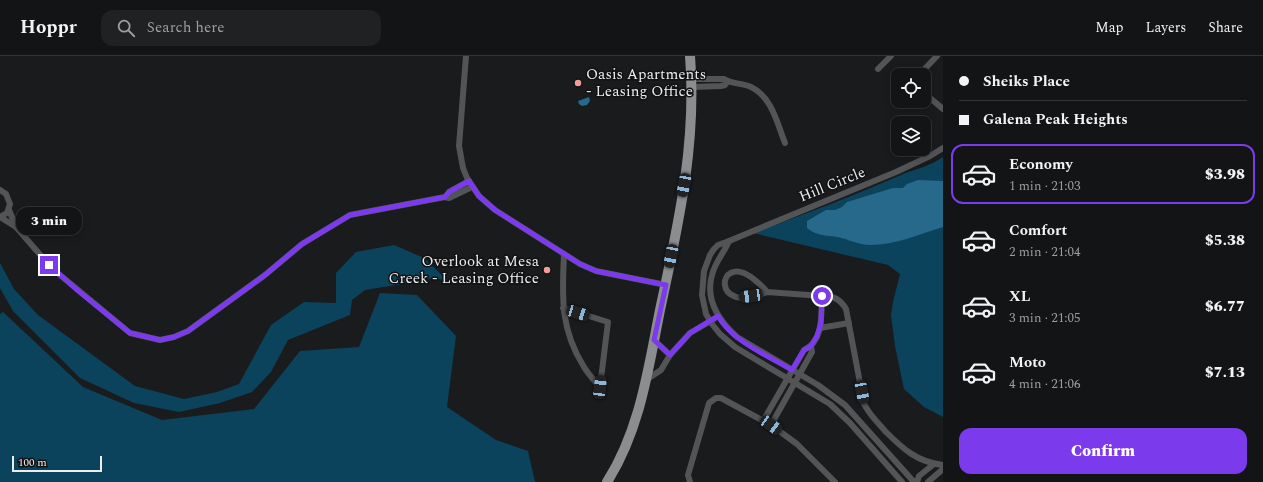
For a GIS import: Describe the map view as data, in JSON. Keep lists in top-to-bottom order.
{
  "streets": {
    "street": ["Hill Circle"]
  },
  "places": ["Oasis Apartments - Leasing Office", "Overlook at Mesa Creek - Leasing Office"],
  "scale_bar": "100 m",
  "page": {
    "header": "Hoppr",
    "search": "Search here",
    "nav": ["Map", "Layers", "Share"],
    "banner": ["Sheiks Place", "Galena Peak Heights"],
    "list": [
      {
        "name": "Economy",
        "note": "1 min · 21:03",
        "value": "$3.98"
      },
      {
        "name": "Comfort",
        "note": "2 min · 21:04",
        "value": "$5.38"
      },
      {
        "name": "XL",
        "note": "3 min · 21:05",
        "value": "$6.77"
      },
      {
        "name": "Moto",
        "note": "4 min · 21:06",
        "value": "$7.13"
      }
    ],
    "bubble": "3 min",
    "buttons": "Confirm",
    "scale": "100 m"
  }
}
